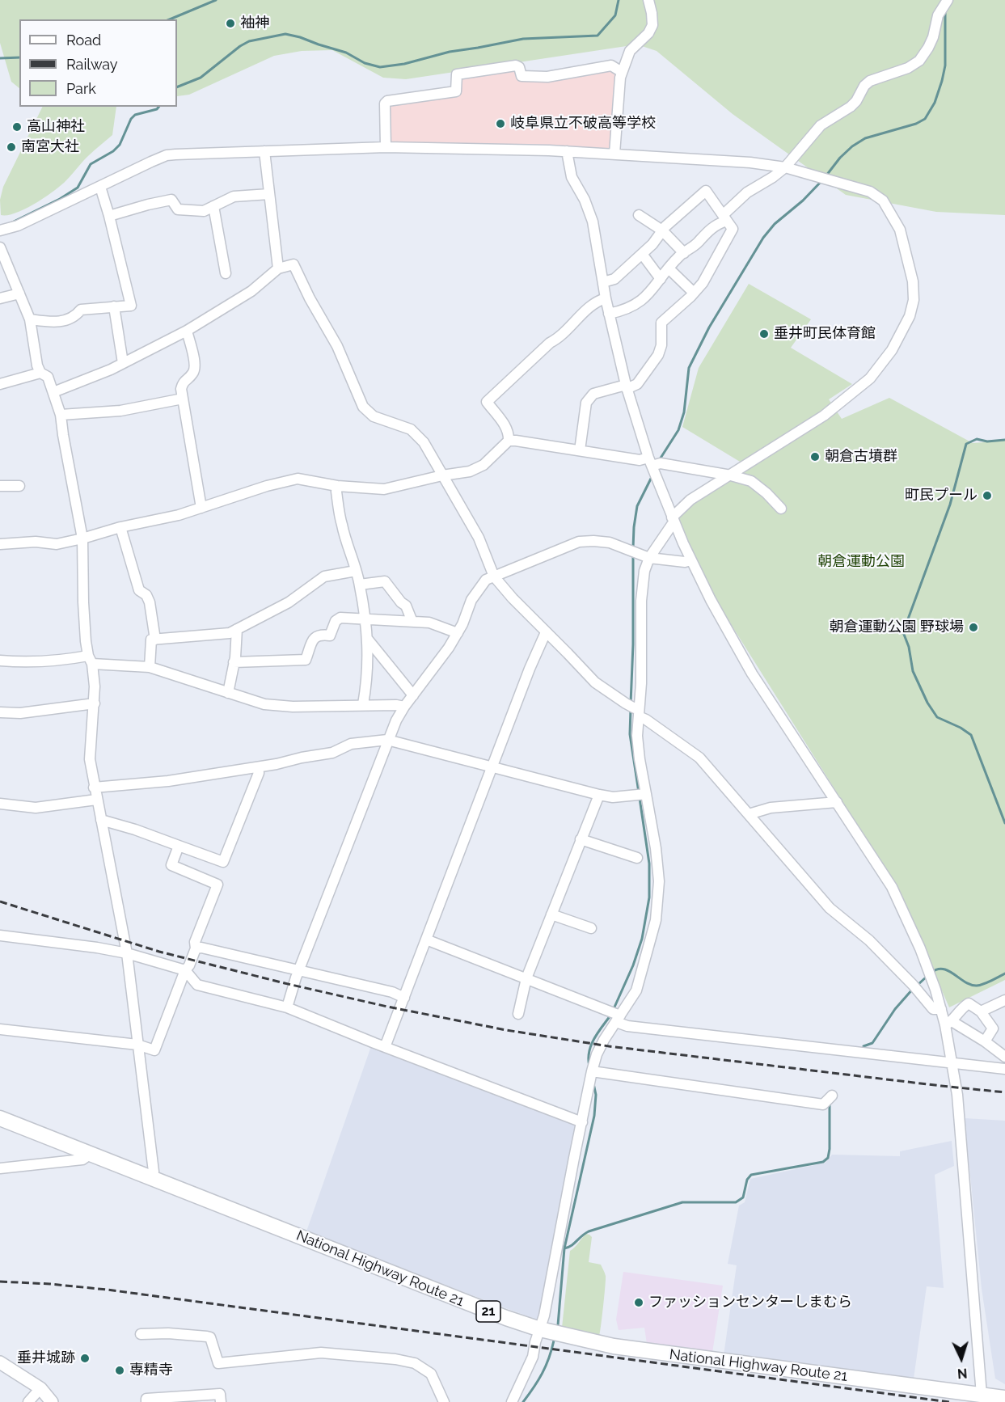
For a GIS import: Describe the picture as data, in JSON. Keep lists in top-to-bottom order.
{
  "streets": {
    "highway": ["National Highway Route 21", "21"]
  },
  "parks": ["朝倉運動公園"],
  "places": [
    "袖神",
    "岐阜県立不破高等学校",
    "高山神社",
    "南宮大社",
    "垂井町民体育館",
    "朝倉古墳群",
    "町民プール",
    "朝倉運動公園 野球場",
    "ファッションセンターしまむら",
    "垂井城跡",
    "専精寺"
  ],
  "legend": ["Road", "Railway", "Park"],
  "north": "bottom"
}
